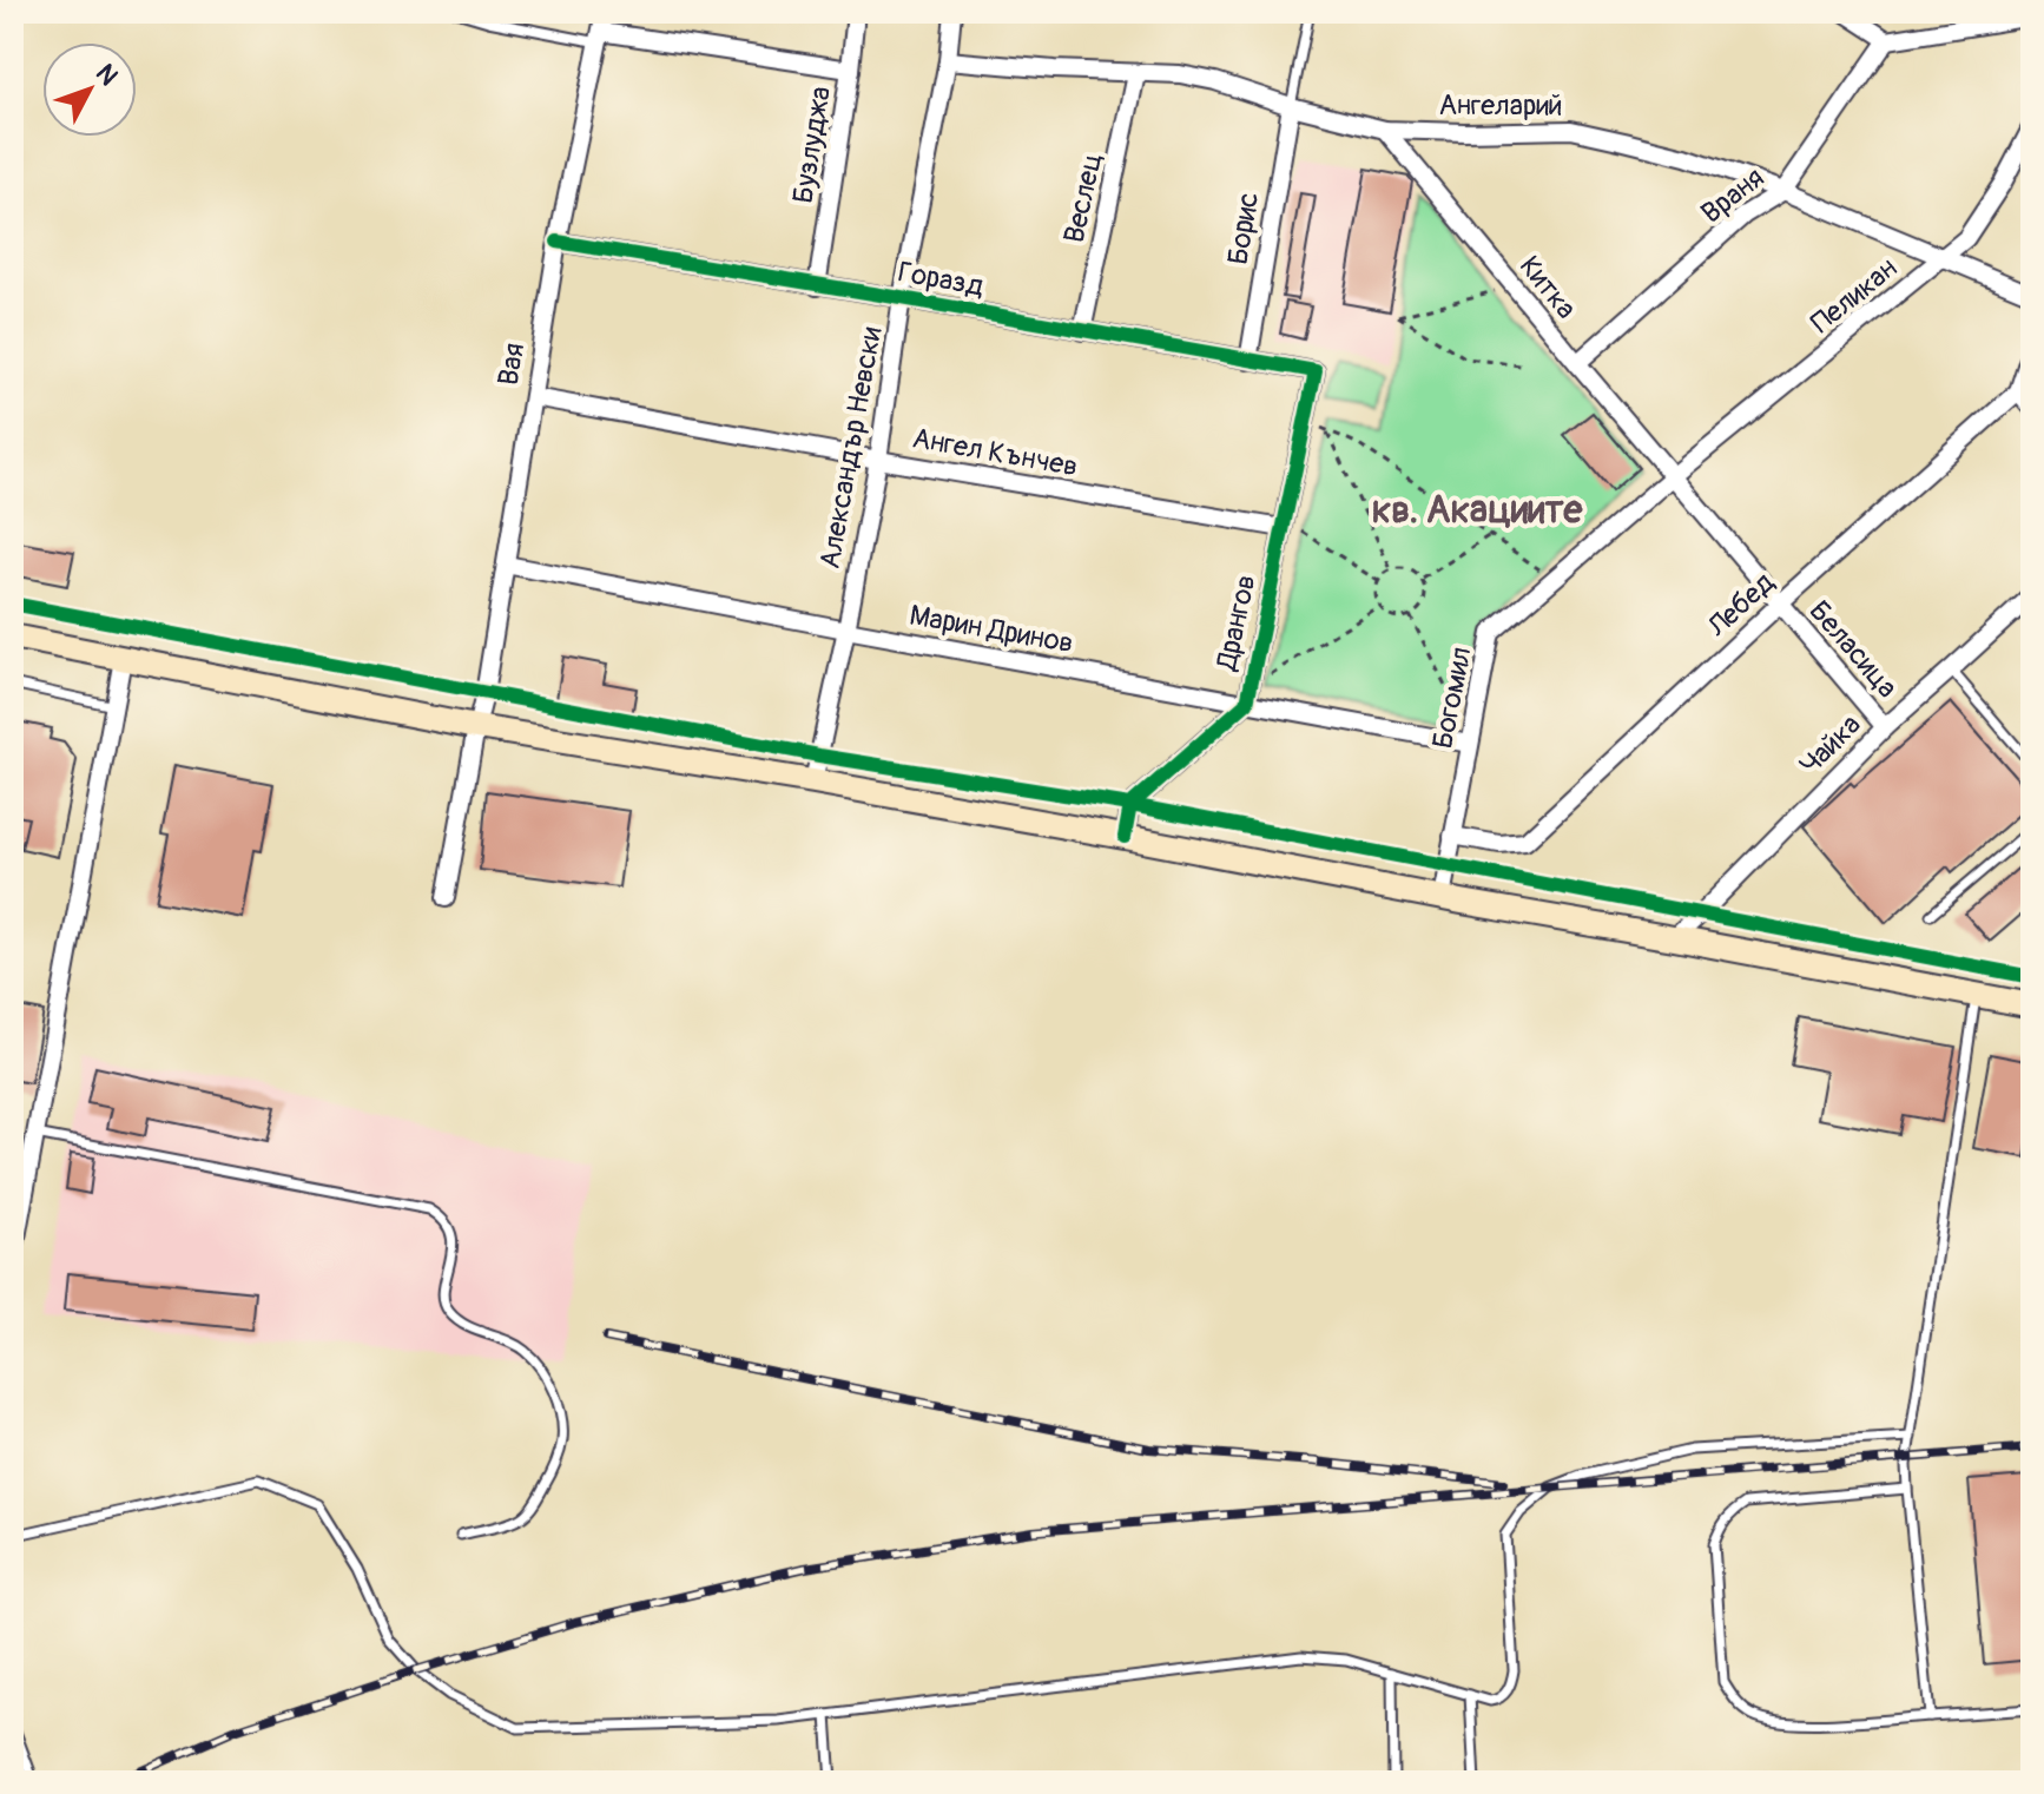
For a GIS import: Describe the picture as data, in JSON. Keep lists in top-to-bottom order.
{
  "streets": {
    "street": [
      "Ангеларий",
      "Бузлуджа",
      "Враня",
      "Веслец",
      "Борис",
      "Горазд",
      "Китка",
      "Пеликан",
      "Вая",
      "Александър Невски",
      "Ангел Кънчев",
      "Лебед",
      "Дрангов",
      "Марин Дринов",
      "Беласица",
      "Богомил",
      "Чайка"
    ]
  },
  "crossings": [
    ["Ангеларий", "Враня"],
    ["Ангеларий", "Веслец"],
    ["Ангеларий", "Борис"],
    ["Ангеларий", "Китка"],
    ["Ангеларий", "Пеликан"],
    ["Ангеларий", "Александър Невски"],
    ["Бузлуджа", "Горазд"],
    ["Враня", "Китка"],
    ["Веслец", "Горазд"],
    ["Борис", "Горазд"],
    ["Горазд", "Вая"],
    ["Горазд", "Александър Невски"],
    ["Горазд", "Дрангов"],
    ["Китка", "Пеликан"],
    ["Китка", "Беласица"],
    ["Китка", "Богомил"],
    ["Пеликан", "Беласица"],
    ["Пеликан", "Богомил"],
    ["Вая", "Ангел Кънчев"],
    ["Вая", "Марин Дринов"],
    ["Александър Невски", "Ангел Кънчев"],
    ["Александър Невски", "Марин Дринов"],
    ["Ангел Кънчев", "Дрангов"],
    ["Лебед", "Беласица"],
    ["Лебед", "Богомил"],
    ["Дрангов", "Марин Дринов"],
    ["Марин Дринов", "Богомил"],
    ["Беласица", "Богомил"],
    ["Беласица", "Чайка"]
  ],
  "districts": ["кв. Акациите"],
  "north": "top right"
}
